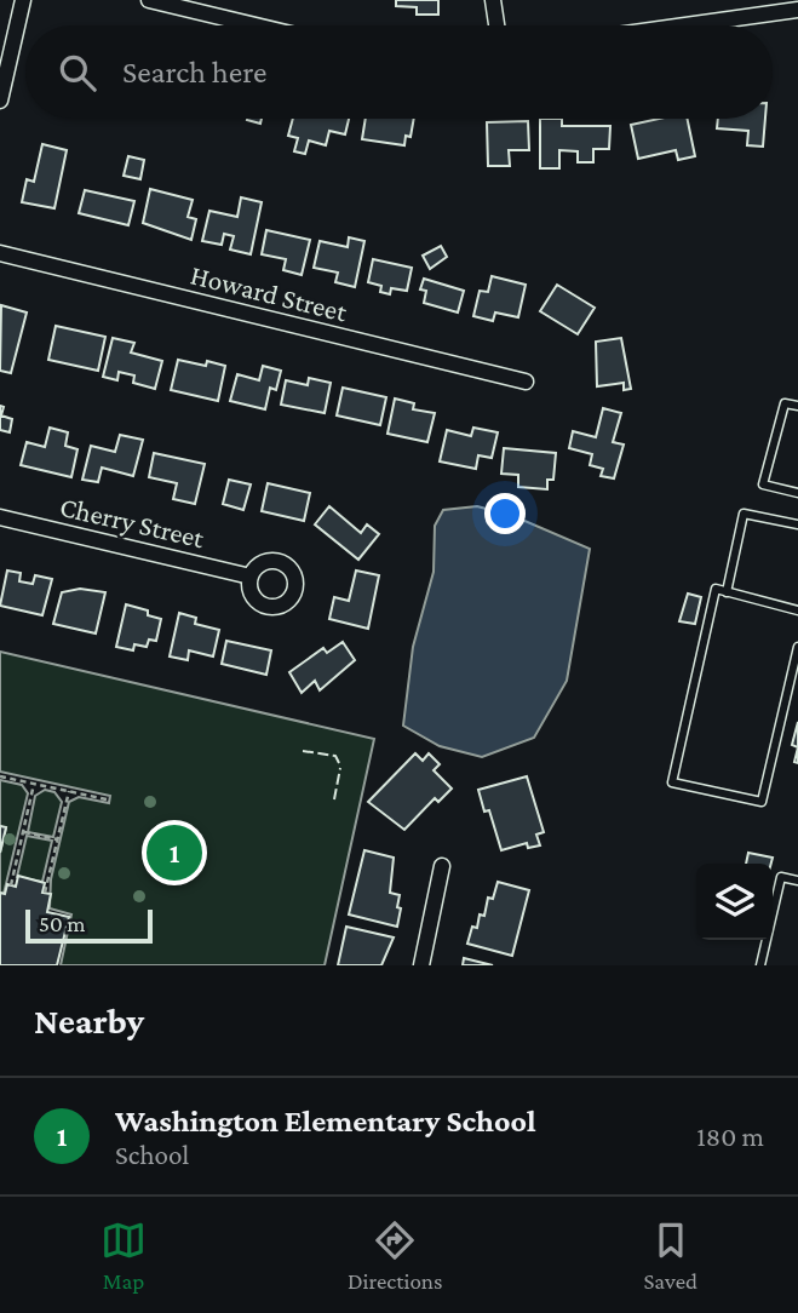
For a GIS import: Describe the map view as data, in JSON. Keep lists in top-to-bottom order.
{
  "streets": {
    "street": ["Howard Street", "Cherry Street"]
  },
  "scale_bar": "50 m",
  "page": {
    "search": "Search here",
    "pins": "1",
    "scale": "50 m",
    "heading": "Nearby",
    "list": [
      {
        "mark": "1",
        "name": "Washington Elementary School",
        "note": "School",
        "value": "180 m"
      }
    ],
    "nav": ["Map", "Directions", "Saved"]
  }
}
